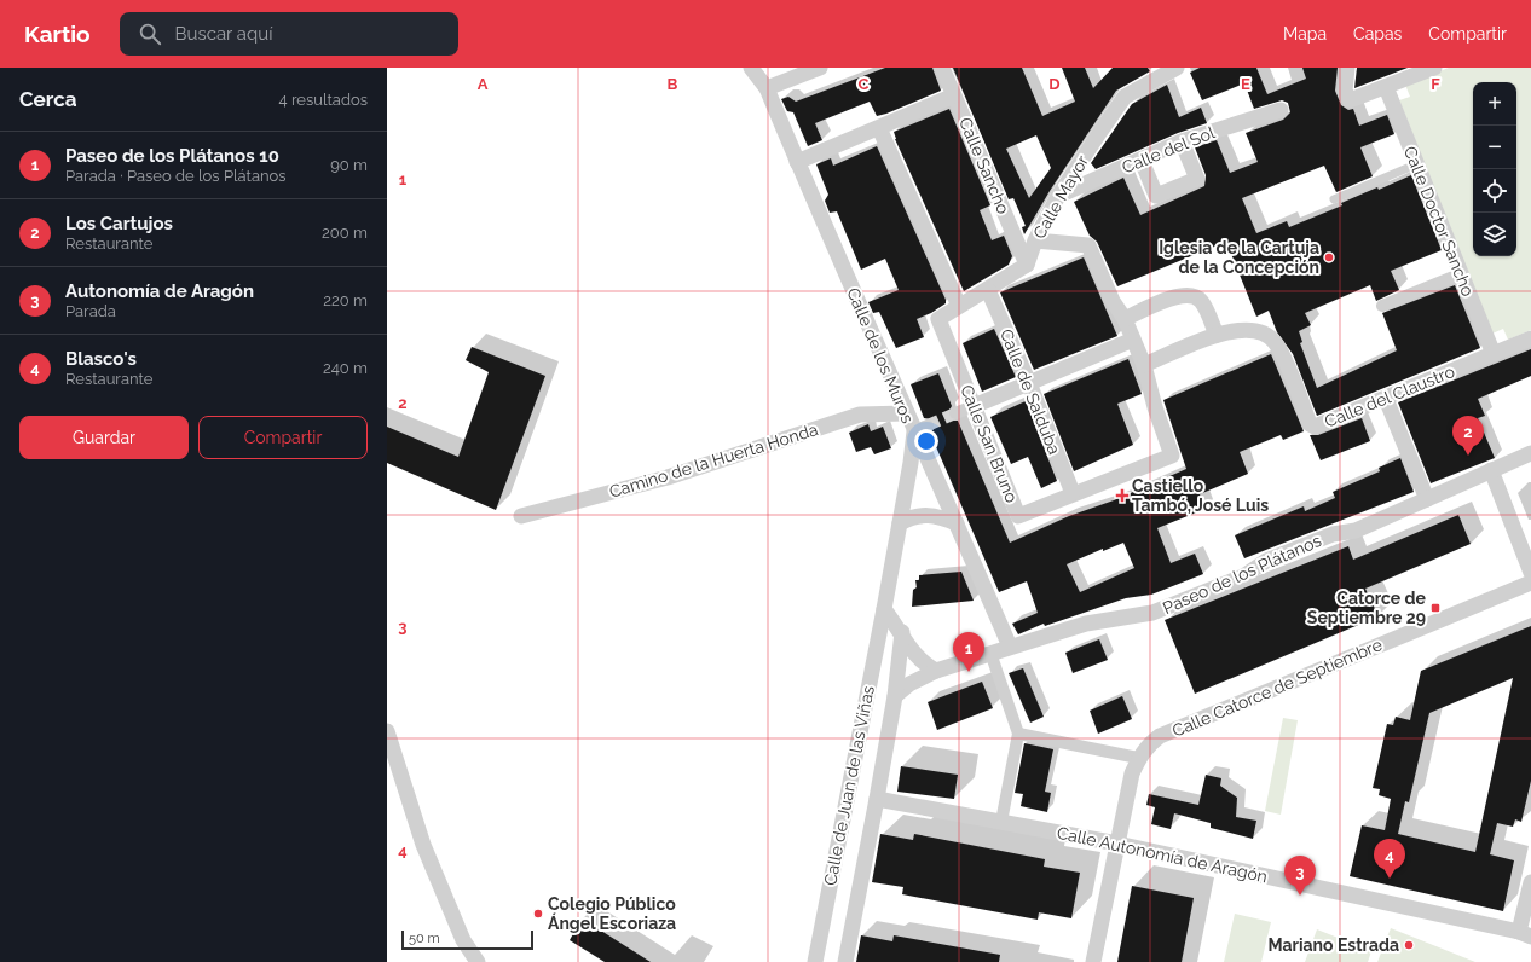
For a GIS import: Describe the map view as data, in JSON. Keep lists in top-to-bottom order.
{
  "streets": {
    "street": [
      "Calle del Sol",
      "Calle Sancho",
      "Calle Mayor",
      "Calle Doctor Sancho",
      "Calle de los Muros",
      "Calle de Salduba",
      "Calle del Claustro",
      "Calle San Bruno",
      "Camino de la Huerta Honda",
      "Paseo de los Plátanos",
      "Calle Catorce de Septiembre",
      "Calle de Juan de las Viñas",
      "Calle Autonomía de Aragón"
    ]
  },
  "crossings": [
    ["Calle del Sol", "Calle Mayor"],
    ["Calle Sancho", "Calle Mayor"],
    ["Calle Doctor Sancho", "Calle del Claustro"],
    ["Calle de los Muros", "Camino de la Huerta Honda"],
    ["Calle de los Muros", "Paseo de los Plátanos"],
    ["Calle de los Muros", "Calle de Juan de las Viñas"],
    ["Calle de Salduba", "Calle San Bruno"],
    ["Paseo de los Plátanos", "Calle de Juan de las Viñas"],
    ["Calle Catorce de Septiembre", "Calle Autonomía de Aragón"],
    ["Calle de Juan de las Viñas", "Calle Autonomía de Aragón"]
  ],
  "places": {
    "other": ["Iglesia de la Cartuja de la Concepción", "Colegio Público Ángel Escoriaza", "Mariano Estrada"],
    "health": ["Castiello Tambó, José Luis"],
    "transit": ["Catorce de Septiembre 29"]
  },
  "scale_bar": "50 m",
  "page": {
    "header": "Kartio",
    "search": "Buscar aquí",
    "nav": ["Mapa", "Capas", "Compartir"],
    "heading": ["Cerca", "4 resultados"],
    "map_buttons": ["+", "−"],
    "list": [
      {
        "mark": "1",
        "name": "Paseo de los Plátanos 10",
        "note": "Parada · Paseo de los Plátanos",
        "value": "90 m"
      },
      {
        "mark": "2",
        "name": "Los Cartujos",
        "note": "Restaurante",
        "value": "200 m"
      },
      {
        "mark": "3",
        "name": "Autonomía de Aragón",
        "note": "Parada",
        "value": "220 m"
      },
      {
        "mark": "4",
        "name": "Blasco's",
        "note": "Restaurante",
        "value": "240 m"
      }
    ],
    "buttons": ["Guardar", "Compartir"],
    "pins": [
      "2",
      "1",
      "4",
      "3"
    ],
    "scale": "50 m"
  },
  "grid": {
    "columns": [
      "A",
      "B",
      "C",
      "D",
      "E",
      "F"
    ],
    "rows": [
      "1",
      "2",
      "3",
      "4"
    ]
  }
}
